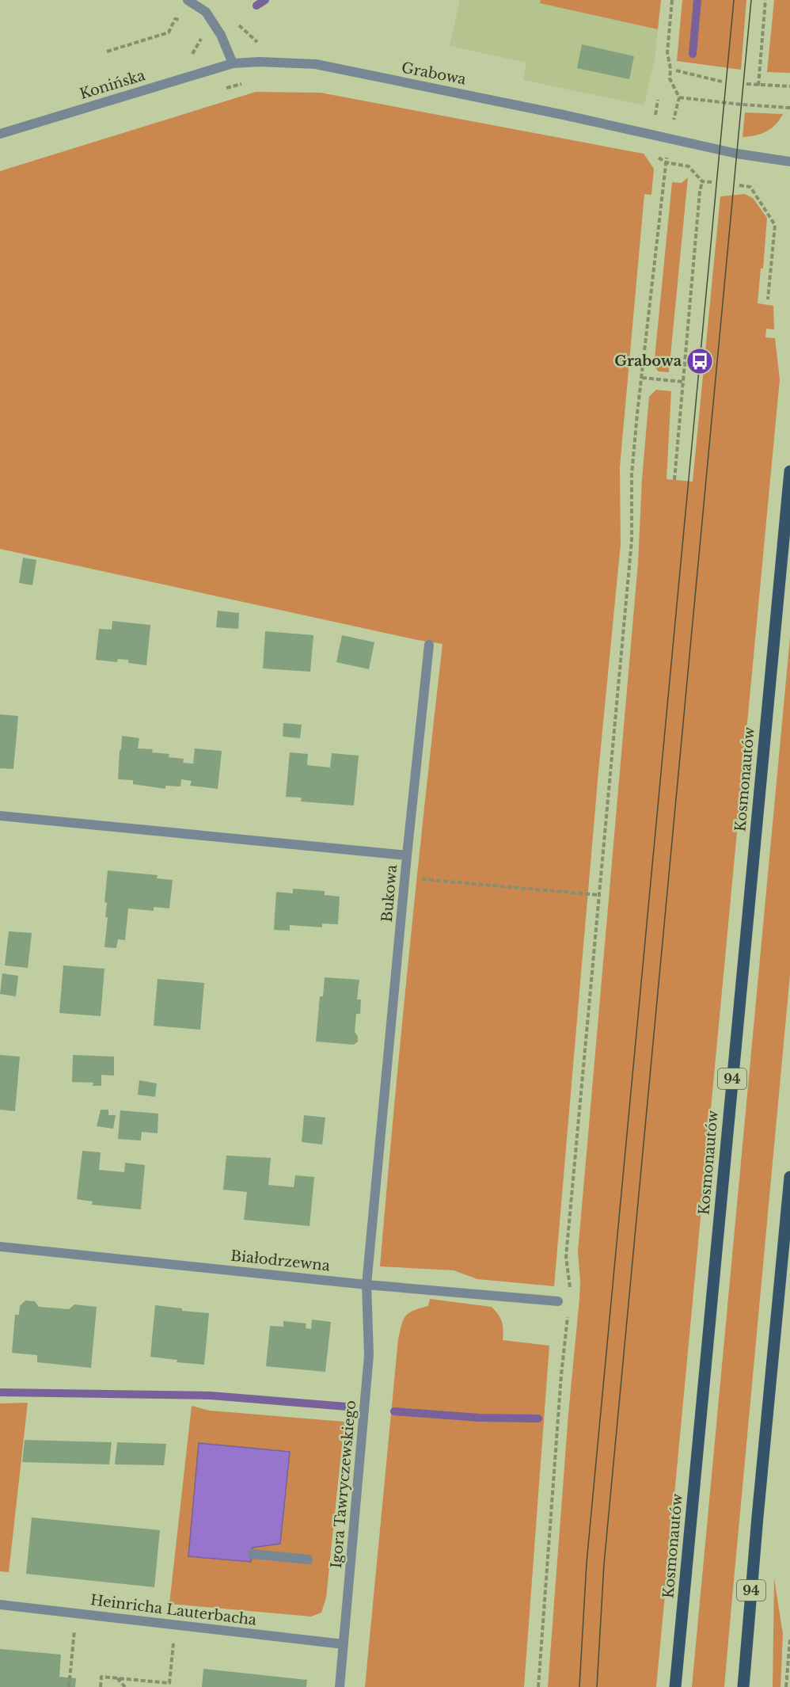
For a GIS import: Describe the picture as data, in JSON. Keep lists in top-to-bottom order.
{
  "streets": {
    "main road": ["Kosmonautów", "94"],
    "street": [
      "Grabowa",
      "Konińska",
      "Bukowa",
      "Białodrzewna",
      "Igora Tawryczewskiego",
      "Heinricha Lauterbacha"
    ]
  },
  "crossings": [
    ["Grabowa", "Konińska"],
    ["Bukowa", "Białodrzewna"],
    ["Bukowa", "Igora Tawryczewskiego"],
    ["Białodrzewna", "Igora Tawryczewskiego"],
    ["Igora Tawryczewskiego", "Heinricha Lauterbacha"]
  ],
  "places": {
    "bus stop": ["Grabowa"]
  }
}
